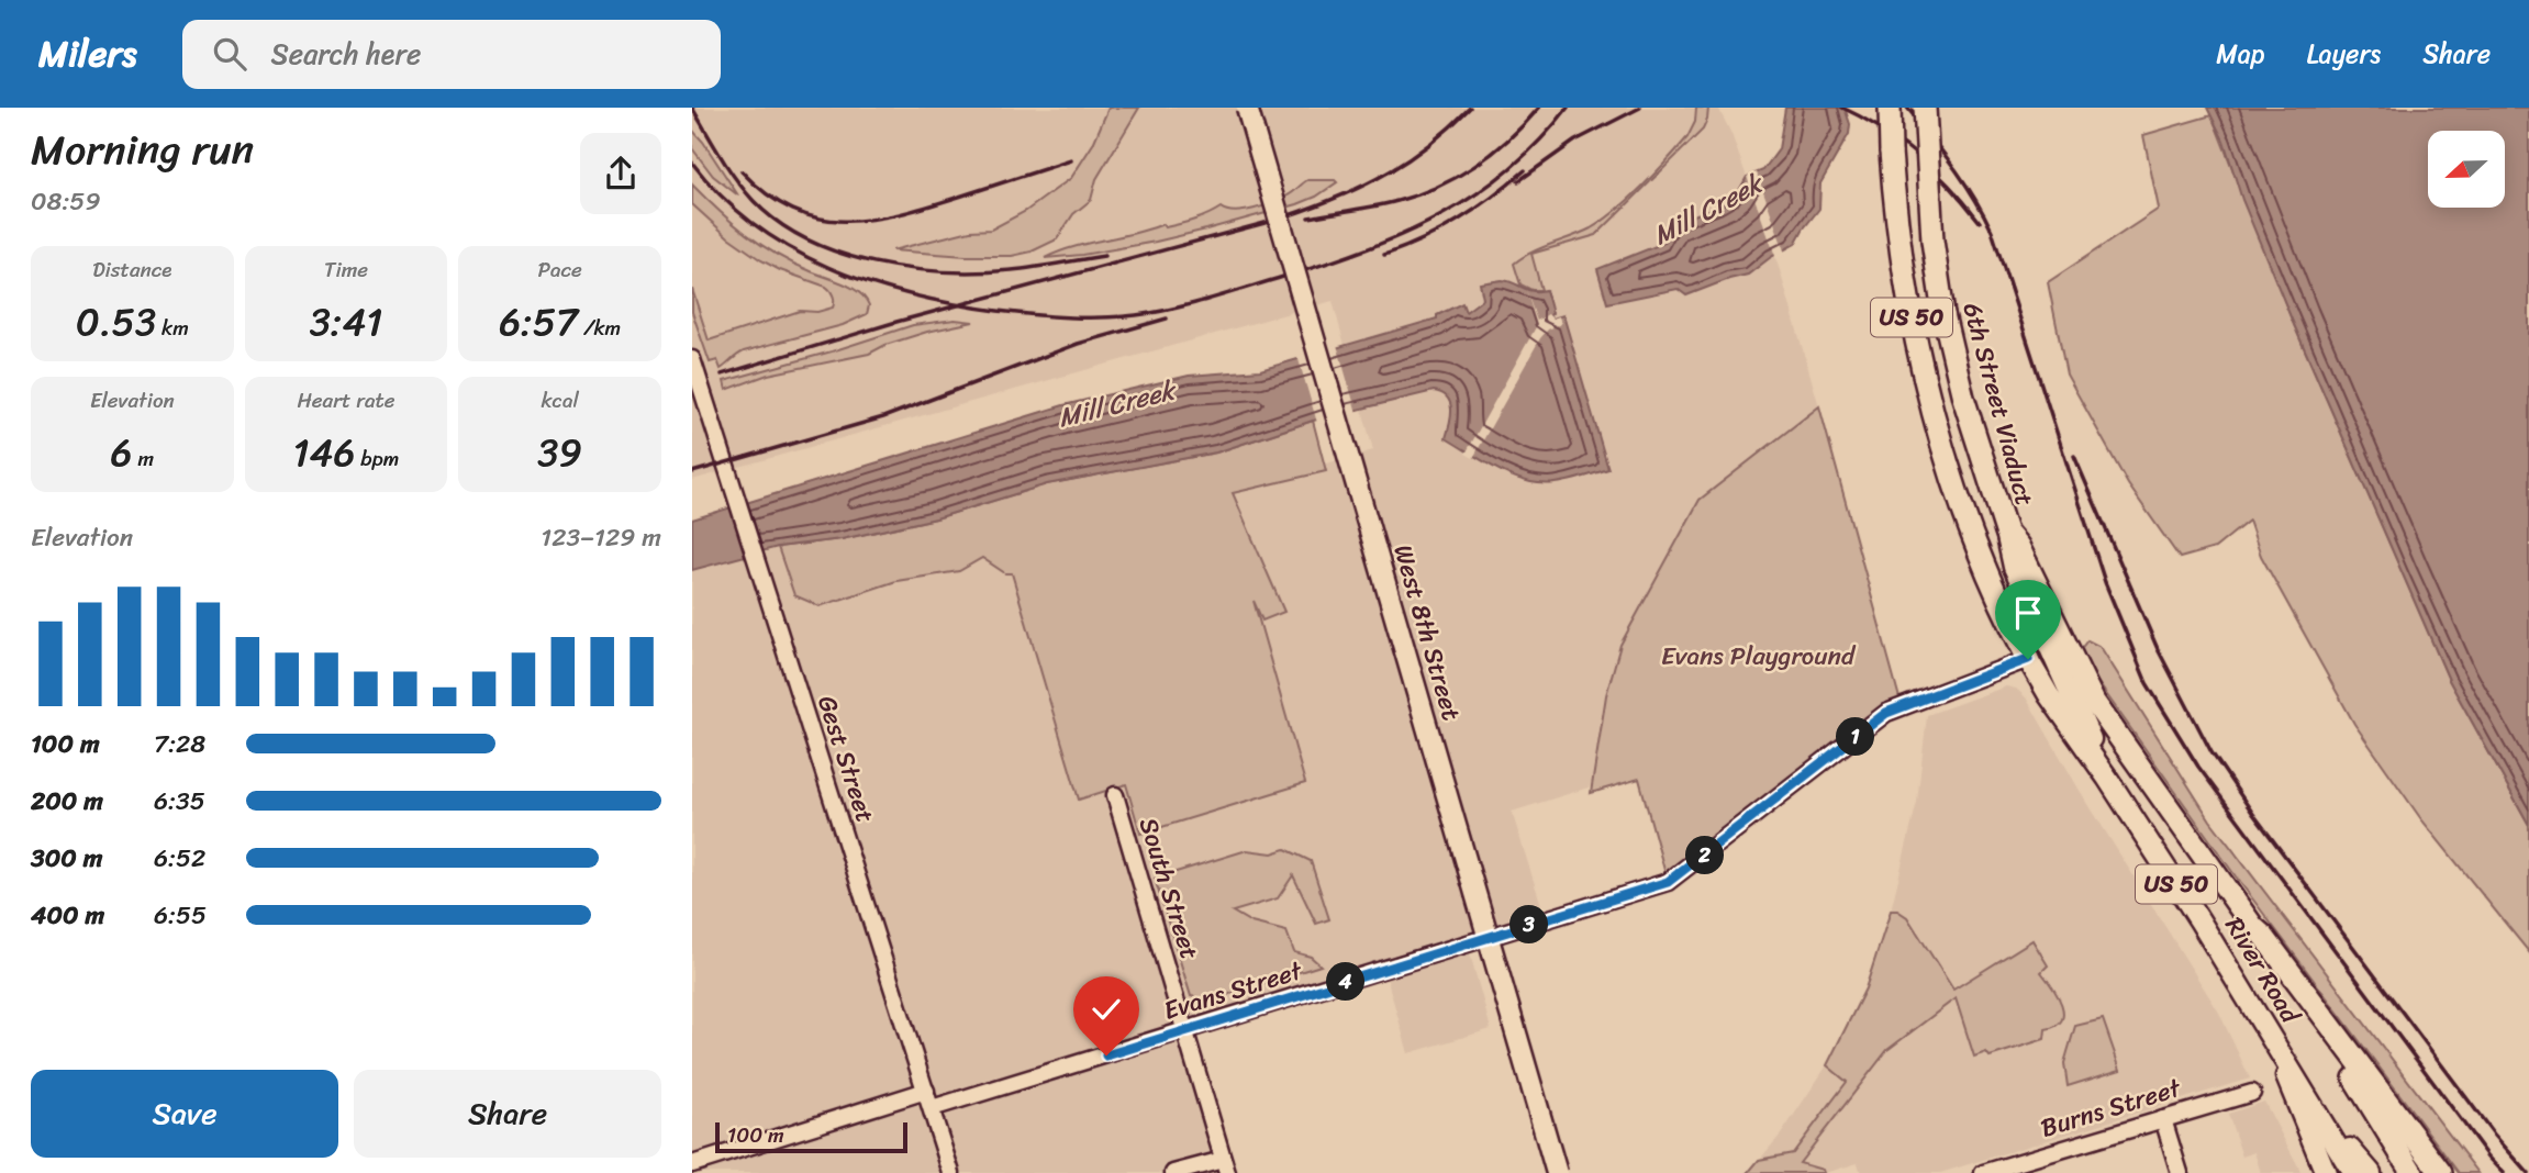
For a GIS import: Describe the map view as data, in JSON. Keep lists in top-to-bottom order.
{
  "streets": {
    "highway": ["US 50", "6th Street Viaduct"],
    "main road": ["West 8th Street", "River Road"],
    "street": [
      "Gest Street",
      "South Street",
      "Evans Street",
      "Burns Street"
    ]
  },
  "crossings": [
    ["US 50", "River Road"],
    ["US 50", "Evans Street"],
    ["6th Street Viaduct", "River Road"],
    ["Gest Street", "Evans Street"],
    ["South Street", "Evans Street"],
    ["River Road", "Evans Street"]
  ],
  "water": ["Mill Creek"],
  "parks": ["Evans Playground"],
  "scale_bar": "100 m",
  "north": "left",
  "page": {
    "header": "Milers",
    "search": "Search here",
    "nav": ["Map", "Layers", "Share"],
    "heading": ["Morning run", "08:59"],
    "stats": [
      ["Distance", "0.53 km"],
      ["Time", "3:41"],
      ["Pace", "6:57 /km"],
      ["Elevation", "6 m"],
      ["Heart rate", "146 bpm"],
      ["kcal", "39"]
    ],
    "chart": ["Elevation", "123–129 m"],
    "list": [
      {
        "name": "100 m",
        "note": "7:28"
      },
      {
        "name": "200 m",
        "note": "6:35"
      },
      {
        "name": "300 m",
        "note": "6:52"
      },
      {
        "name": "400 m",
        "note": "6:55"
      }
    ],
    "pins": [
      "1",
      "2",
      "3",
      "4"
    ],
    "buttons": ["Save", "Share"],
    "scale": "100 m"
  }
}
